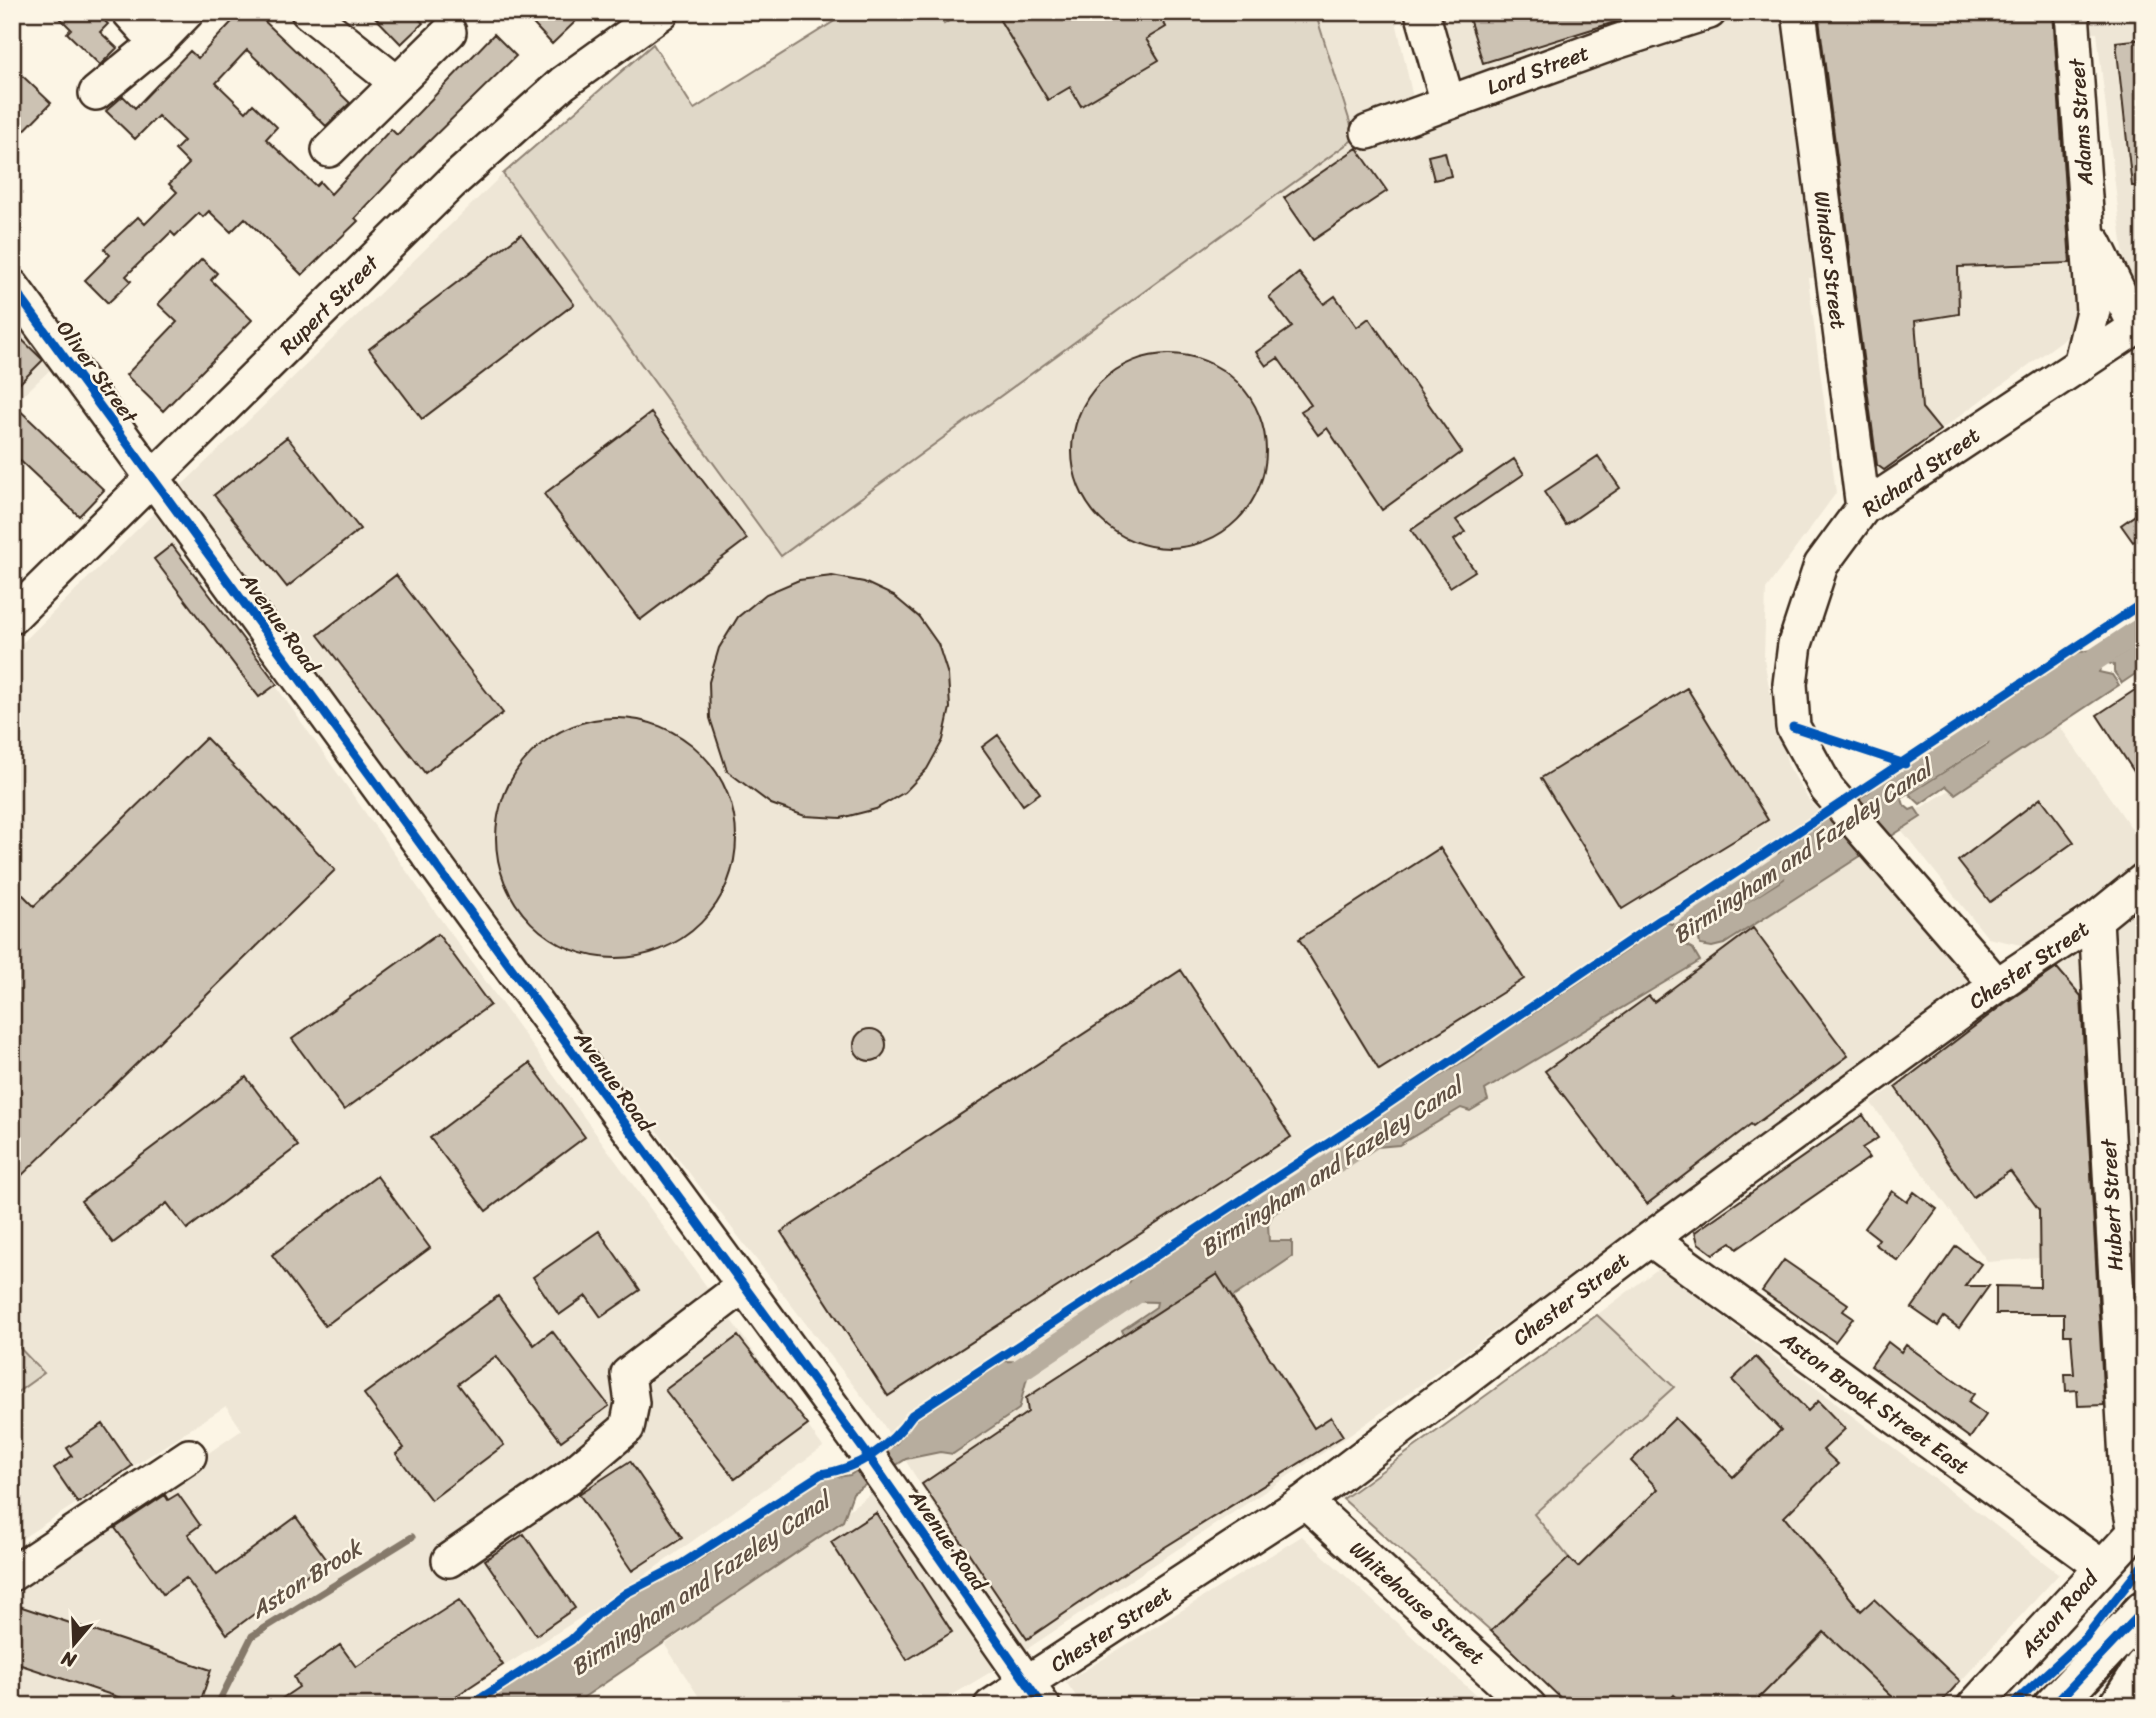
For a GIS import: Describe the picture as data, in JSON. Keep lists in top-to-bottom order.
{
  "streets": {
    "street": [
      "Lord Street",
      "Adams Street",
      "Windsor Street",
      "Rupert Street",
      "Oliver Street",
      "Richard Street",
      "Avenue Road",
      "Chester Street",
      "Hubert Street",
      "Aston Brook Street East",
      "Whitehouse Street",
      "Aston Road"
    ]
  },
  "crossings": [
    ["Adams Street", "Richard Street"],
    ["Windsor Street", "Richard Street"],
    ["Rupert Street", "Oliver Street"],
    ["Rupert Street", "Avenue Road"],
    ["Oliver Street", "Avenue Road"],
    ["Richard Street", "Chester Street"],
    ["Avenue Road", "Chester Street"],
    ["Chester Street", "Hubert Street"],
    ["Chester Street", "Aston Brook Street East"],
    ["Chester Street", "Whitehouse Street"],
    ["Hubert Street", "Aston Road"],
    ["Aston Brook Street East", "Aston Road"]
  ],
  "water": ["Birmingham and Fazeley Canal", "Aston Brook"],
  "north": "bottom"
}
